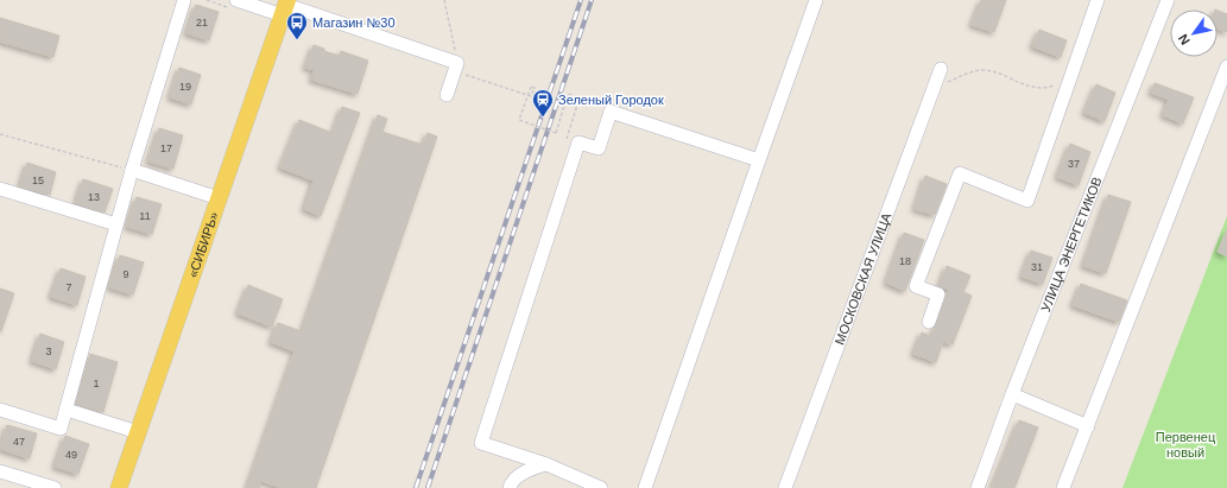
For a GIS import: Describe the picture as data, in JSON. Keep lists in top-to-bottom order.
{
  "streets": {
    "main road": ["«СИБИРЬ»"],
    "street": ["УЛИЦА ЭНЕРГЕТИКОВ", "МОСКОВСКАЯ УЛИЦА"]
  },
  "parks": ["Первенец новый"],
  "places": {
    "bus stop": ["Магазин №30"],
    "station": ["Зеленый Городок"]
  },
  "house_numbers": [
    "21",
    "19",
    "17",
    "37",
    "15",
    "13",
    "11",
    "18",
    "31",
    "9",
    "7",
    "3",
    "1",
    "47",
    "49"
  ],
  "north": "bottom left"
}
